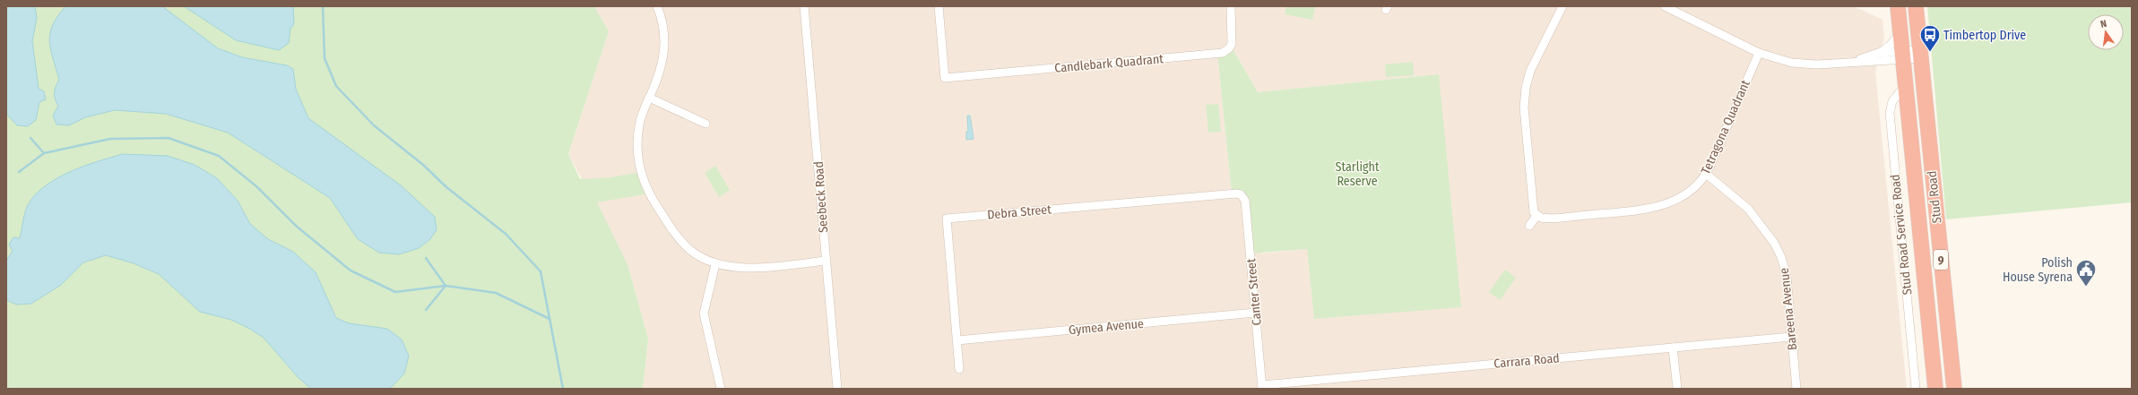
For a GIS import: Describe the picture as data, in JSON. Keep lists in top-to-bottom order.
{
  "streets": {
    "highway": ["Stud Road", "9"],
    "street": [
      "Candlebark Quadrant",
      "Tetragona Quadrant",
      "Seebeck Road",
      "Debra Street",
      "Stud Road Service Road",
      "Canter Street",
      "Bareena Avenue",
      "Gymea Avenue",
      "Carrara Road"
    ]
  },
  "crossings": [
    ["Tetragona Quadrant", "Bareena Avenue"],
    ["Stud Road", "Stud Road Service Road"],
    ["Debra Street", "Canter Street"],
    ["Debra Street", "Gymea Avenue"],
    ["Canter Street", "Gymea Avenue"],
    ["Canter Street", "Carrara Road"],
    ["Bareena Avenue", "Carrara Road"]
  ],
  "parks": ["Starlight Reserve"],
  "places": {
    "bus stop": ["Timbertop Drive"],
    "public building": ["Polish House Syrena"]
  },
  "north": "top"
}
